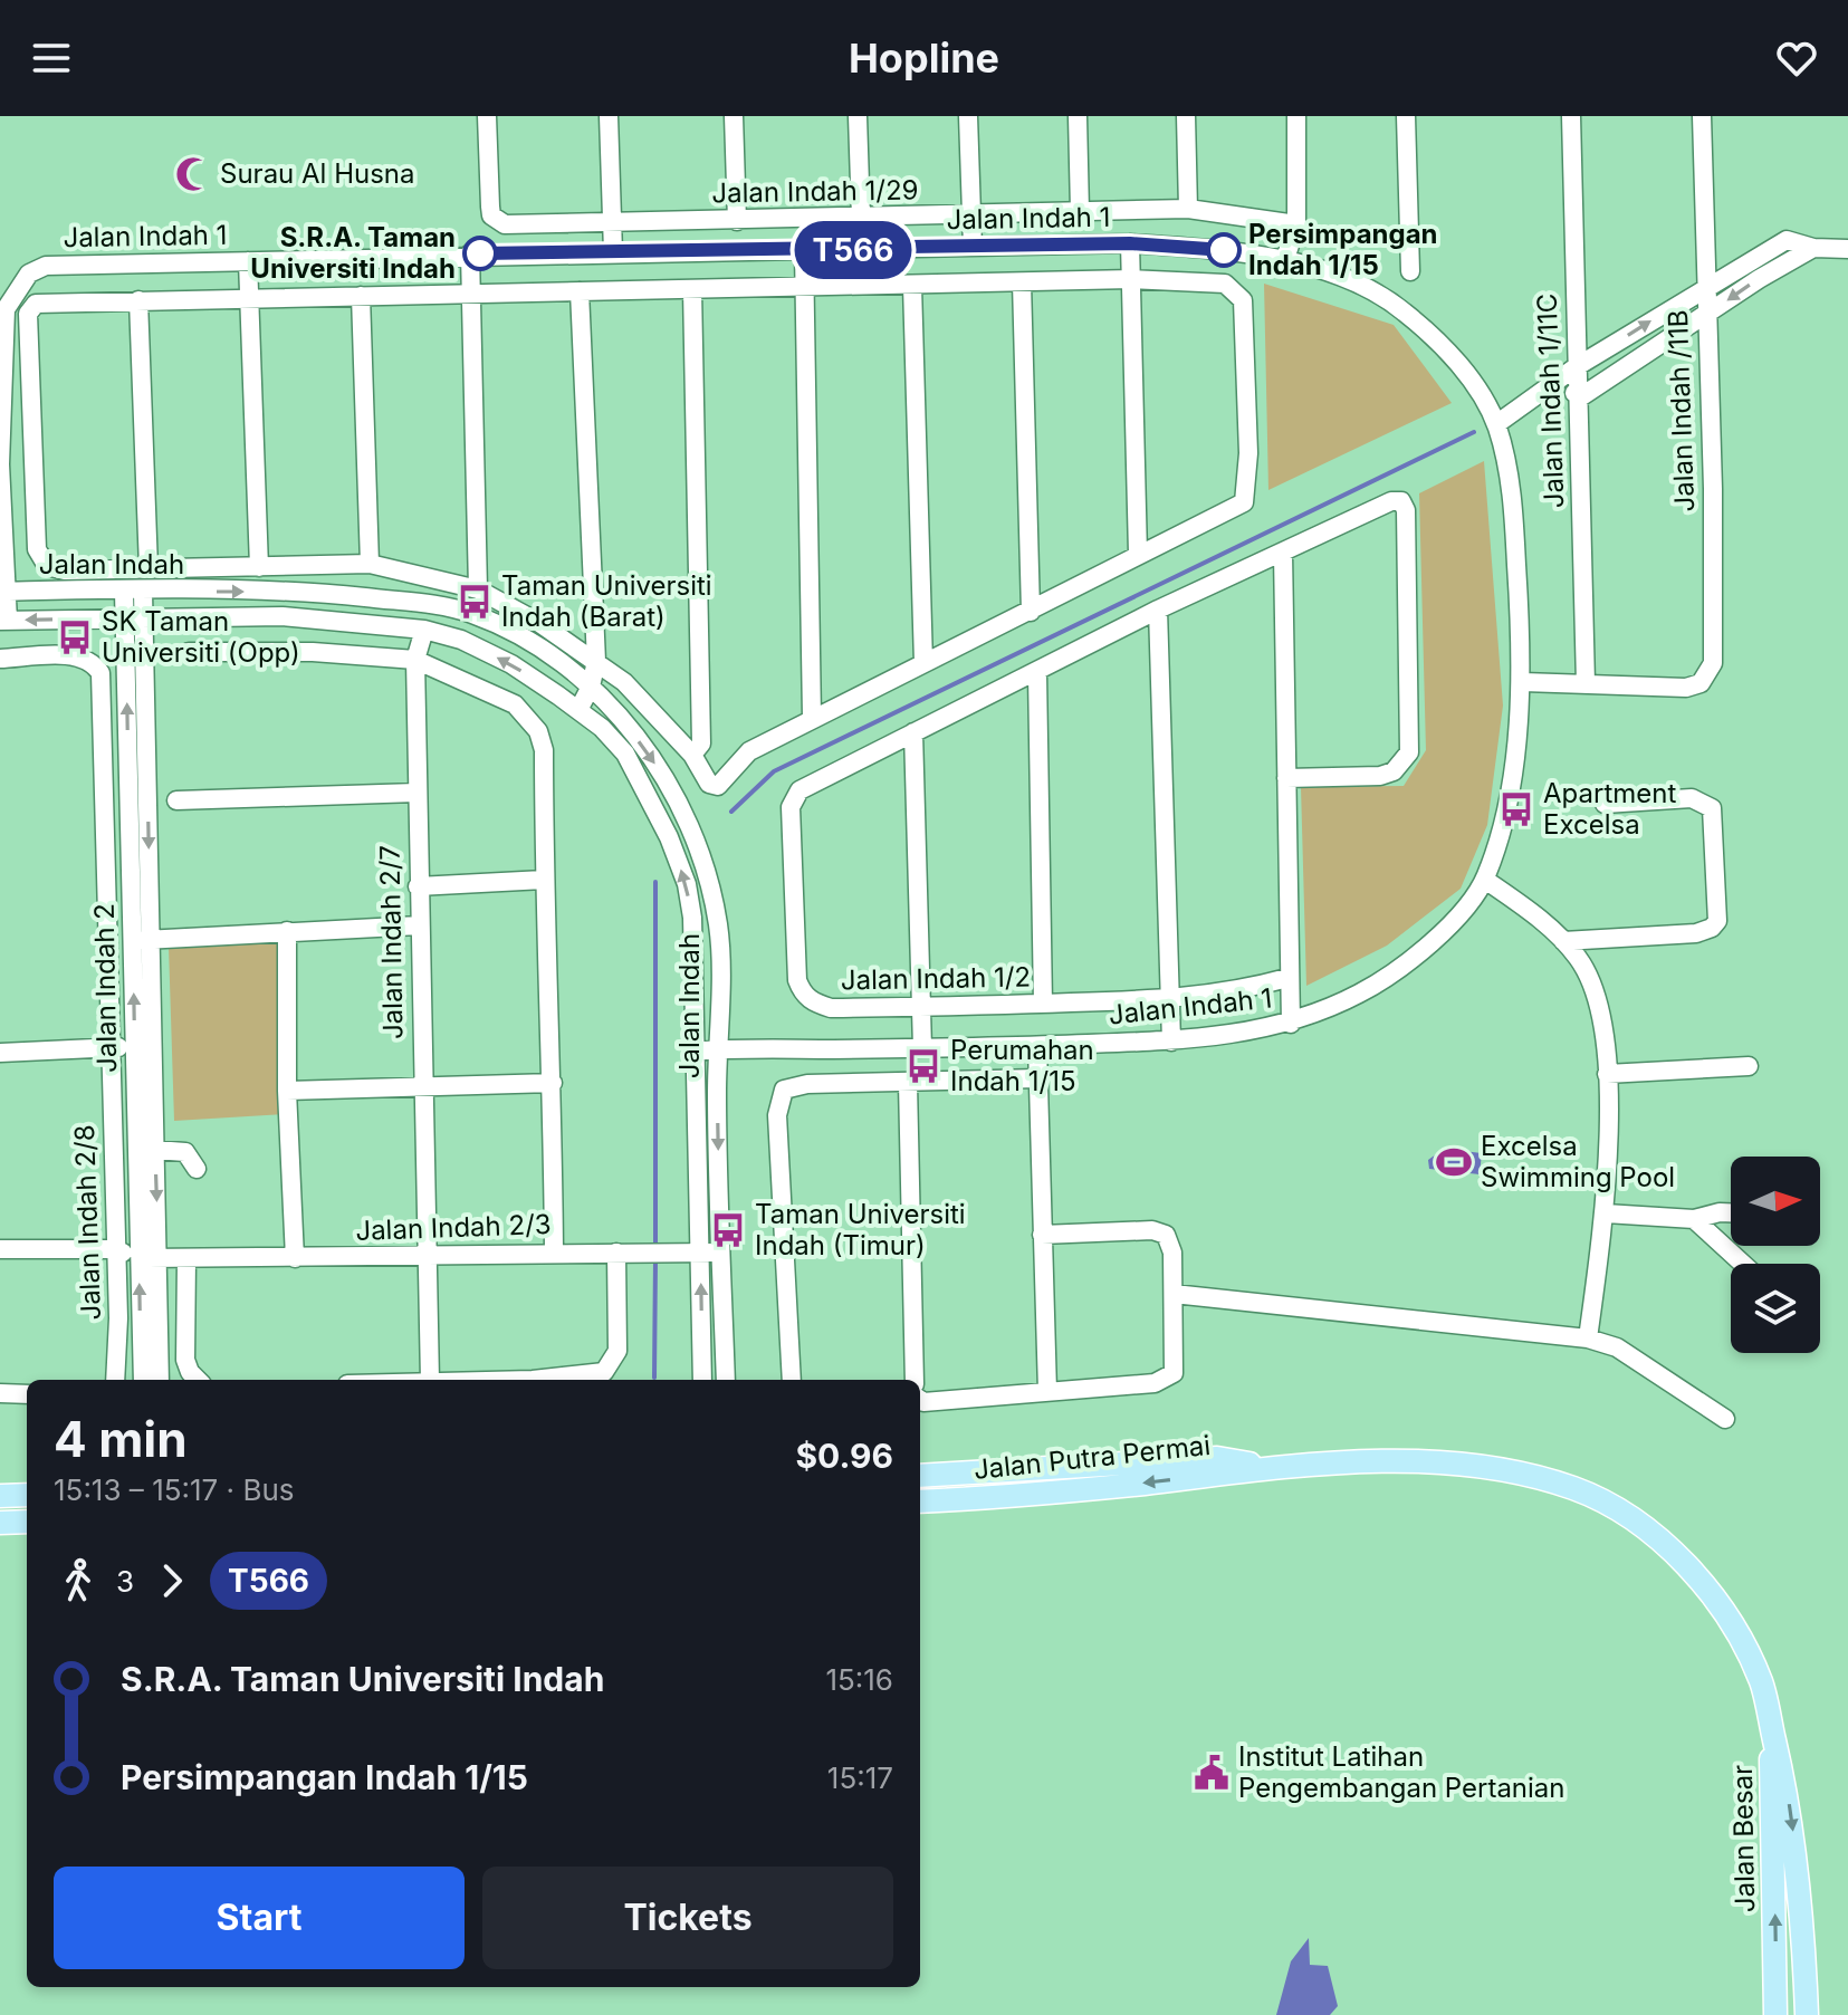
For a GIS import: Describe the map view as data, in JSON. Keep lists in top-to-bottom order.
{
  "streets": {
    "main road": ["Jalan Putra Permai", "Jalan Besar"],
    "street": [
      "Jalan Indah 1/29",
      "Jalan Indah 1",
      "Jalan Indah 1/11C",
      "Jalan Indah /11B",
      "Jalan Indah",
      "Jalan Indah 2/7",
      "Jalan Indah 1/2",
      "Jalan Indah 2",
      "Jalan Indah 2/8",
      "Jalan Indah 2/3"
    ]
  },
  "crossings": [
    ["Jalan Indah 1", "Jalan Indah"],
    ["Jalan Indah 1/11C", "Jalan Indah /11B"],
    ["Jalan Indah", "Jalan Indah 2/7"],
    ["Jalan Indah", "Jalan Indah 2"],
    ["Jalan Indah", "Jalan Indah 2/3"],
    ["Jalan Indah 2/7", "Jalan Indah 2/3"],
    ["Jalan Indah 2", "Jalan Indah 2/3"],
    ["Jalan Indah 2/8", "Jalan Indah 2/3"],
    ["Jalan Putra Permai", "Jalan Besar"]
  ],
  "places": {
    "mosque": ["Surau Al Husna"],
    "other": ["Persimpangan Indah 1/15", "S.R.A. Taman Universiti Indah"],
    "bus stop": [
      "Taman Universiti Indah (Barat)",
      "SK Taman Universiti (Opp)",
      "Apartment Excelsa",
      "Perumahan Indah 1/15",
      "Taman Universiti Indah (Timur)"
    ],
    "sports": ["Excelsa Swimming Pool"],
    "public building": ["Institut Latihan Pengembangan Pertanian"]
  },
  "lines": ["bus line T566"],
  "north": "right",
  "page": {
    "header": "Hopline",
    "on_map": "T566",
    "heading": ["4 min", "15:13 – 15:17 · Bus", "$0.96"],
    "legs": ["3", "T566"],
    "list": [
      {
        "name": "S.R.A. Taman Universiti Indah",
        "value": "15:16"
      },
      {
        "name": "Persimpangan Indah 1/15",
        "value": "15:17"
      }
    ],
    "buttons": ["Start", "Tickets"]
  }
}
